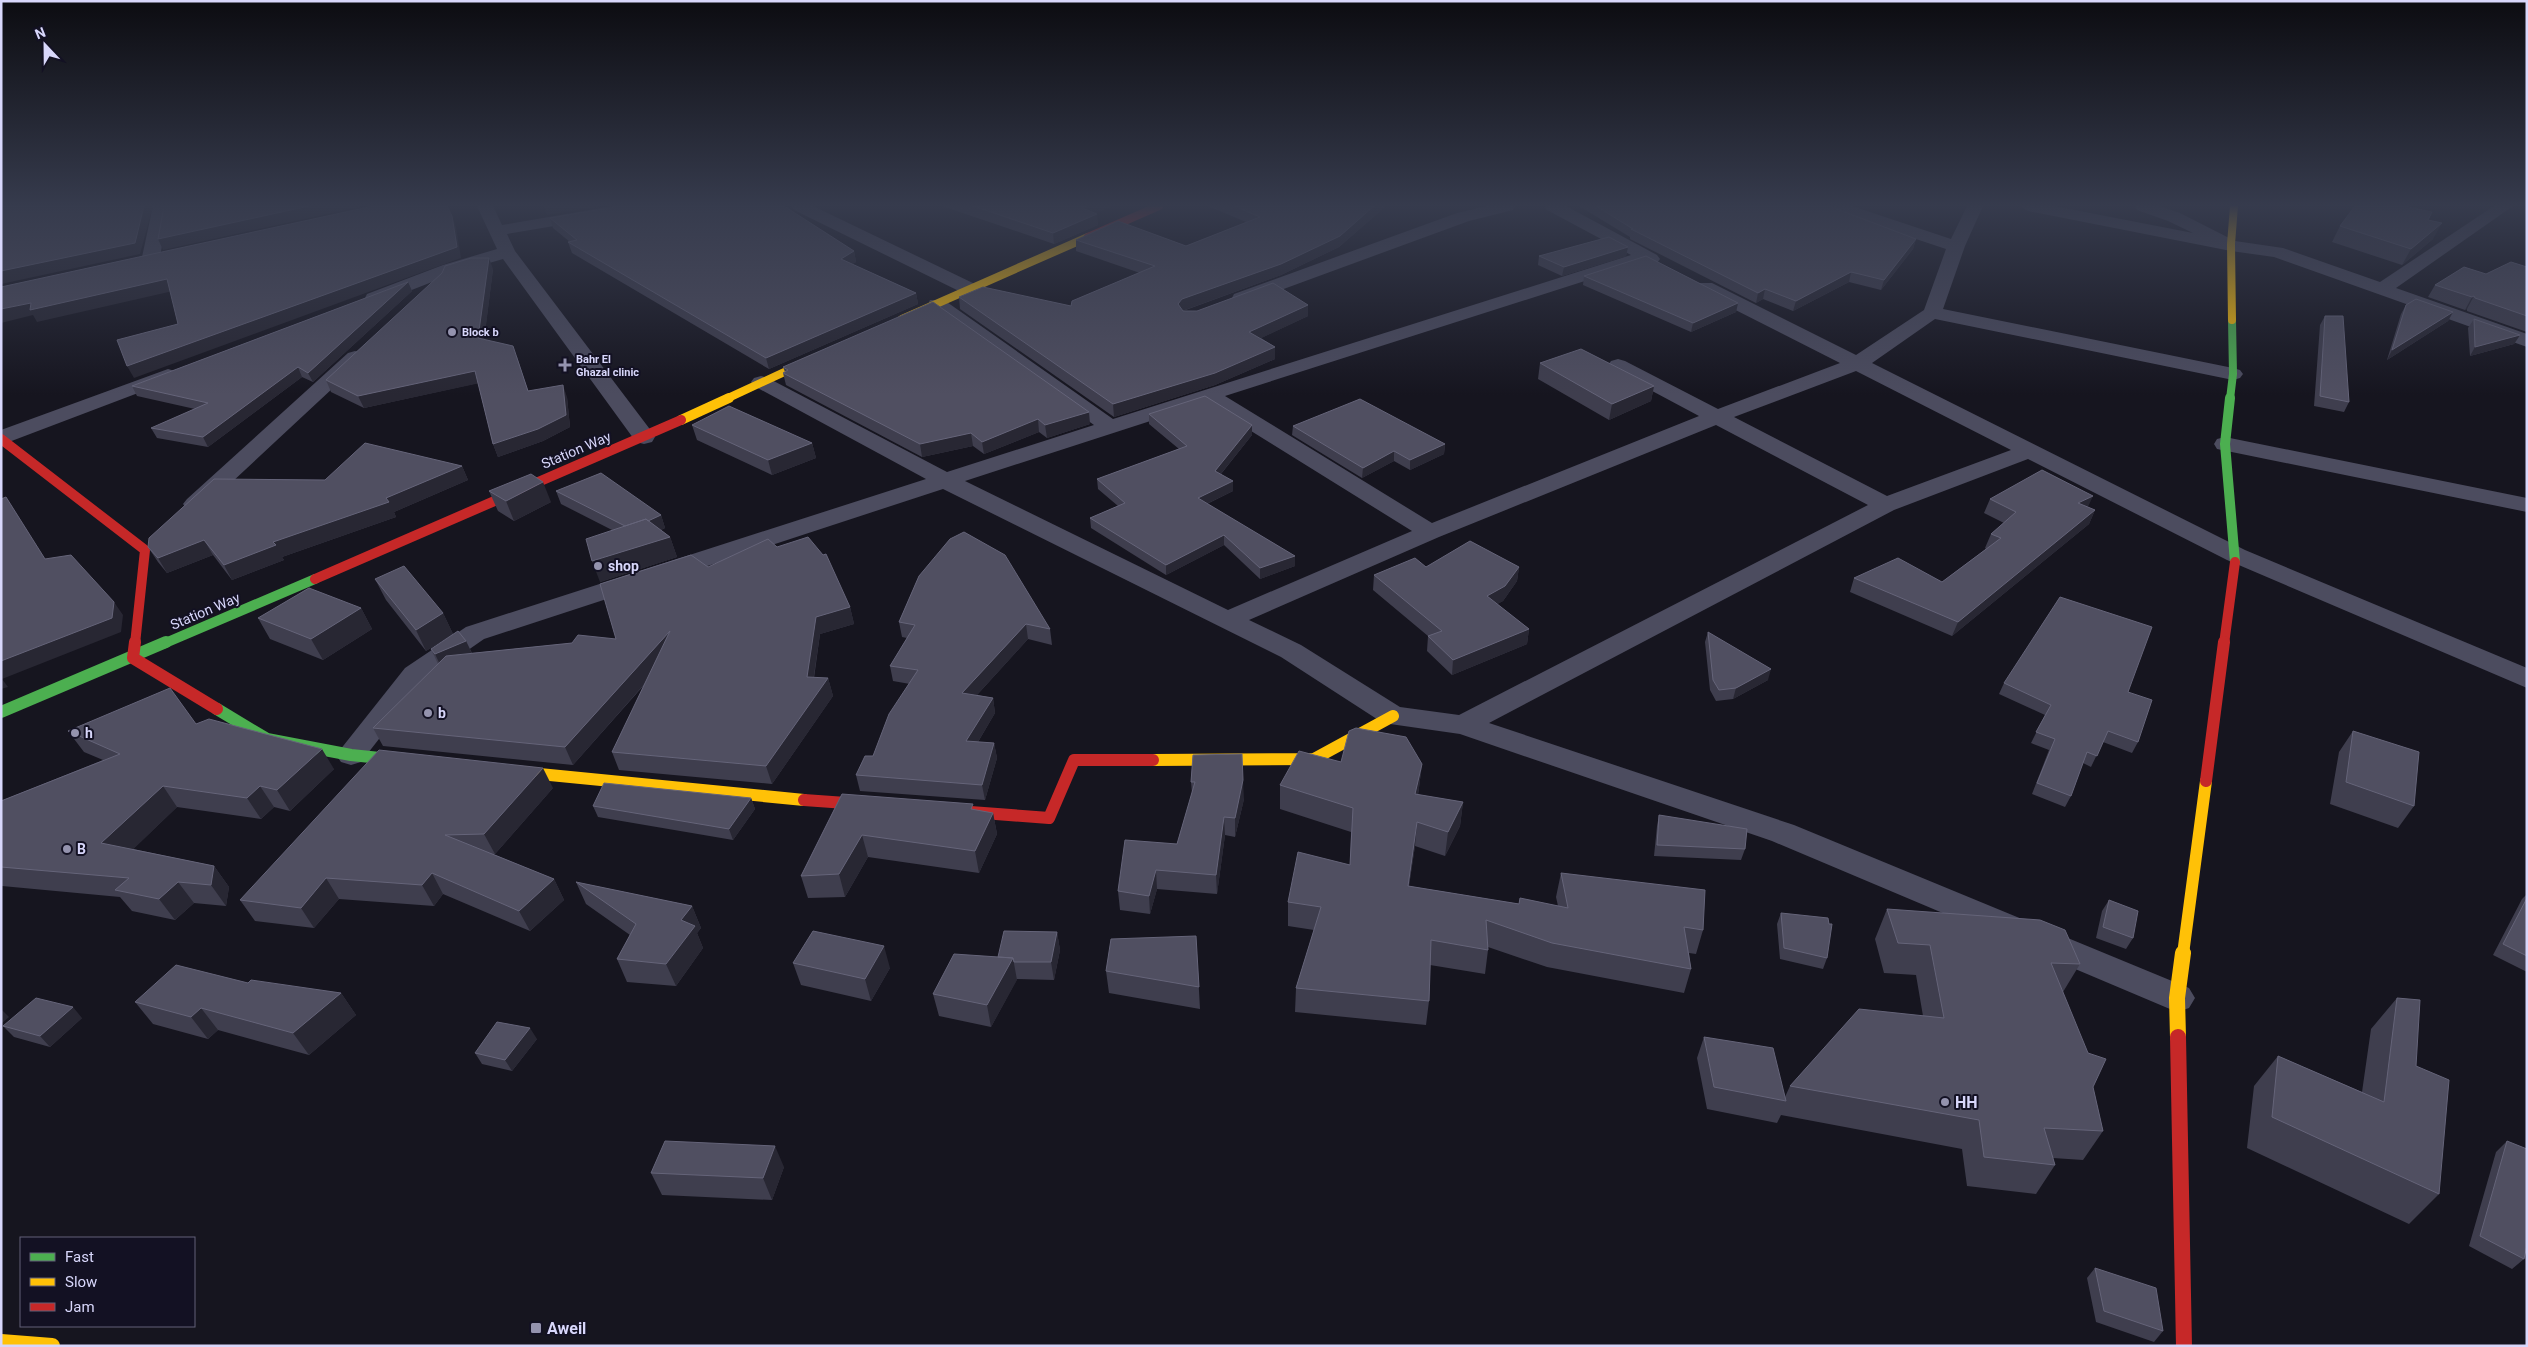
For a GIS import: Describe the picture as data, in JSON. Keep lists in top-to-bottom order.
{
  "streets": {
    "street": ["Station Way"]
  },
  "places": {
    "other": [
      "Block b",
      "shop",
      "b",
      "h",
      "B",
      "HH"
    ],
    "health": ["Bahr El Ghazal clinic"],
    "transit": ["Aweil"]
  },
  "legend": ["Fast", "Slow", "Jam"],
  "north": "top"
}
